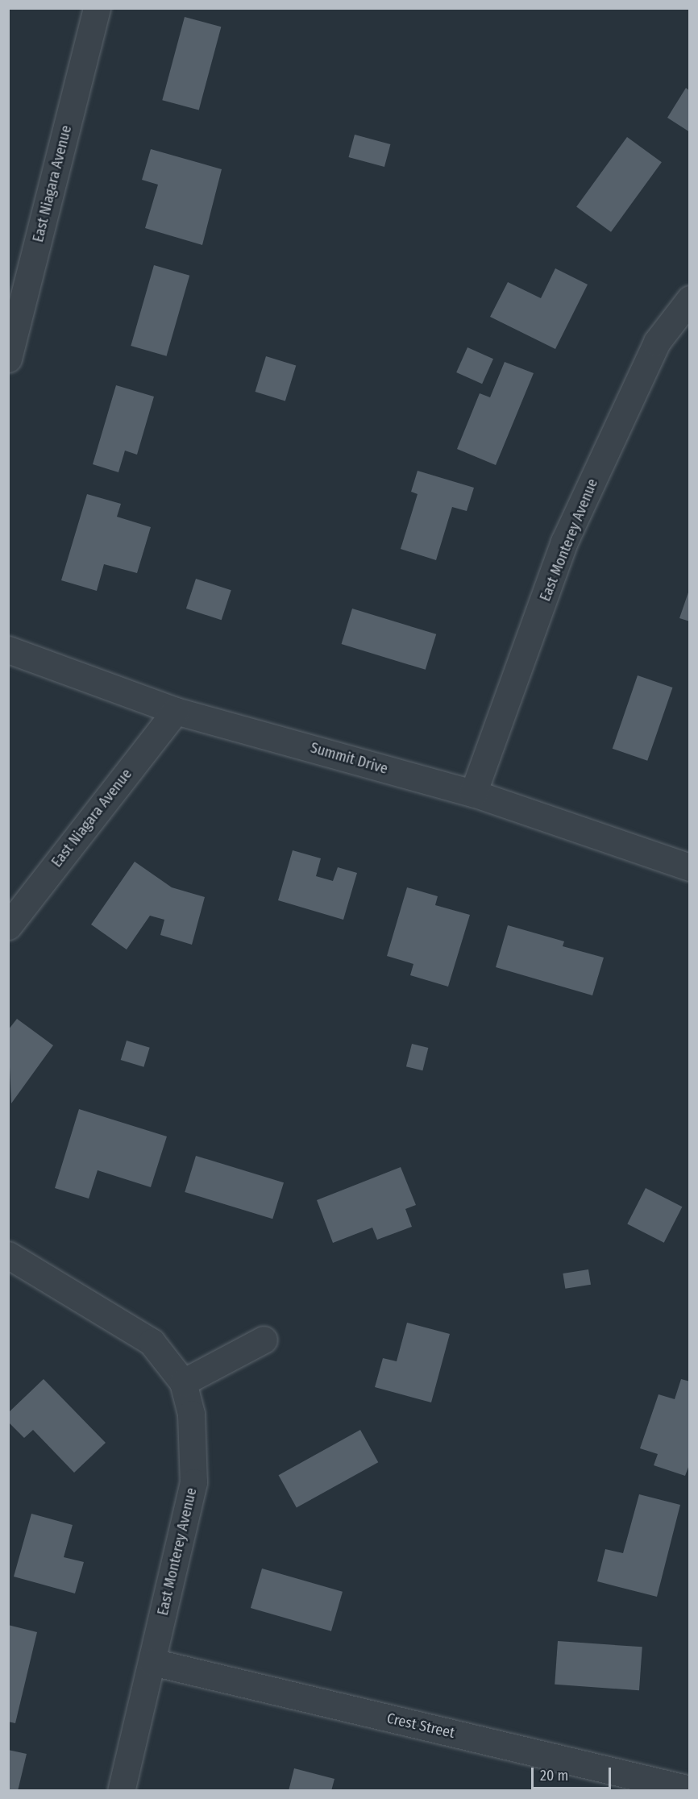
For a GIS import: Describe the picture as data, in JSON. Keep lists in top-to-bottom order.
{
  "streets": {
    "street": [
      "East Niagara Avenue",
      "East Monterey Avenue",
      "Summit Drive",
      "Crest Street"
    ]
  },
  "crossings": [
    ["East Niagara Avenue", "Summit Drive"],
    ["East Monterey Avenue", "Summit Drive"],
    ["East Monterey Avenue", "Crest Street"]
  ],
  "scale_bar": "20 m"
}
